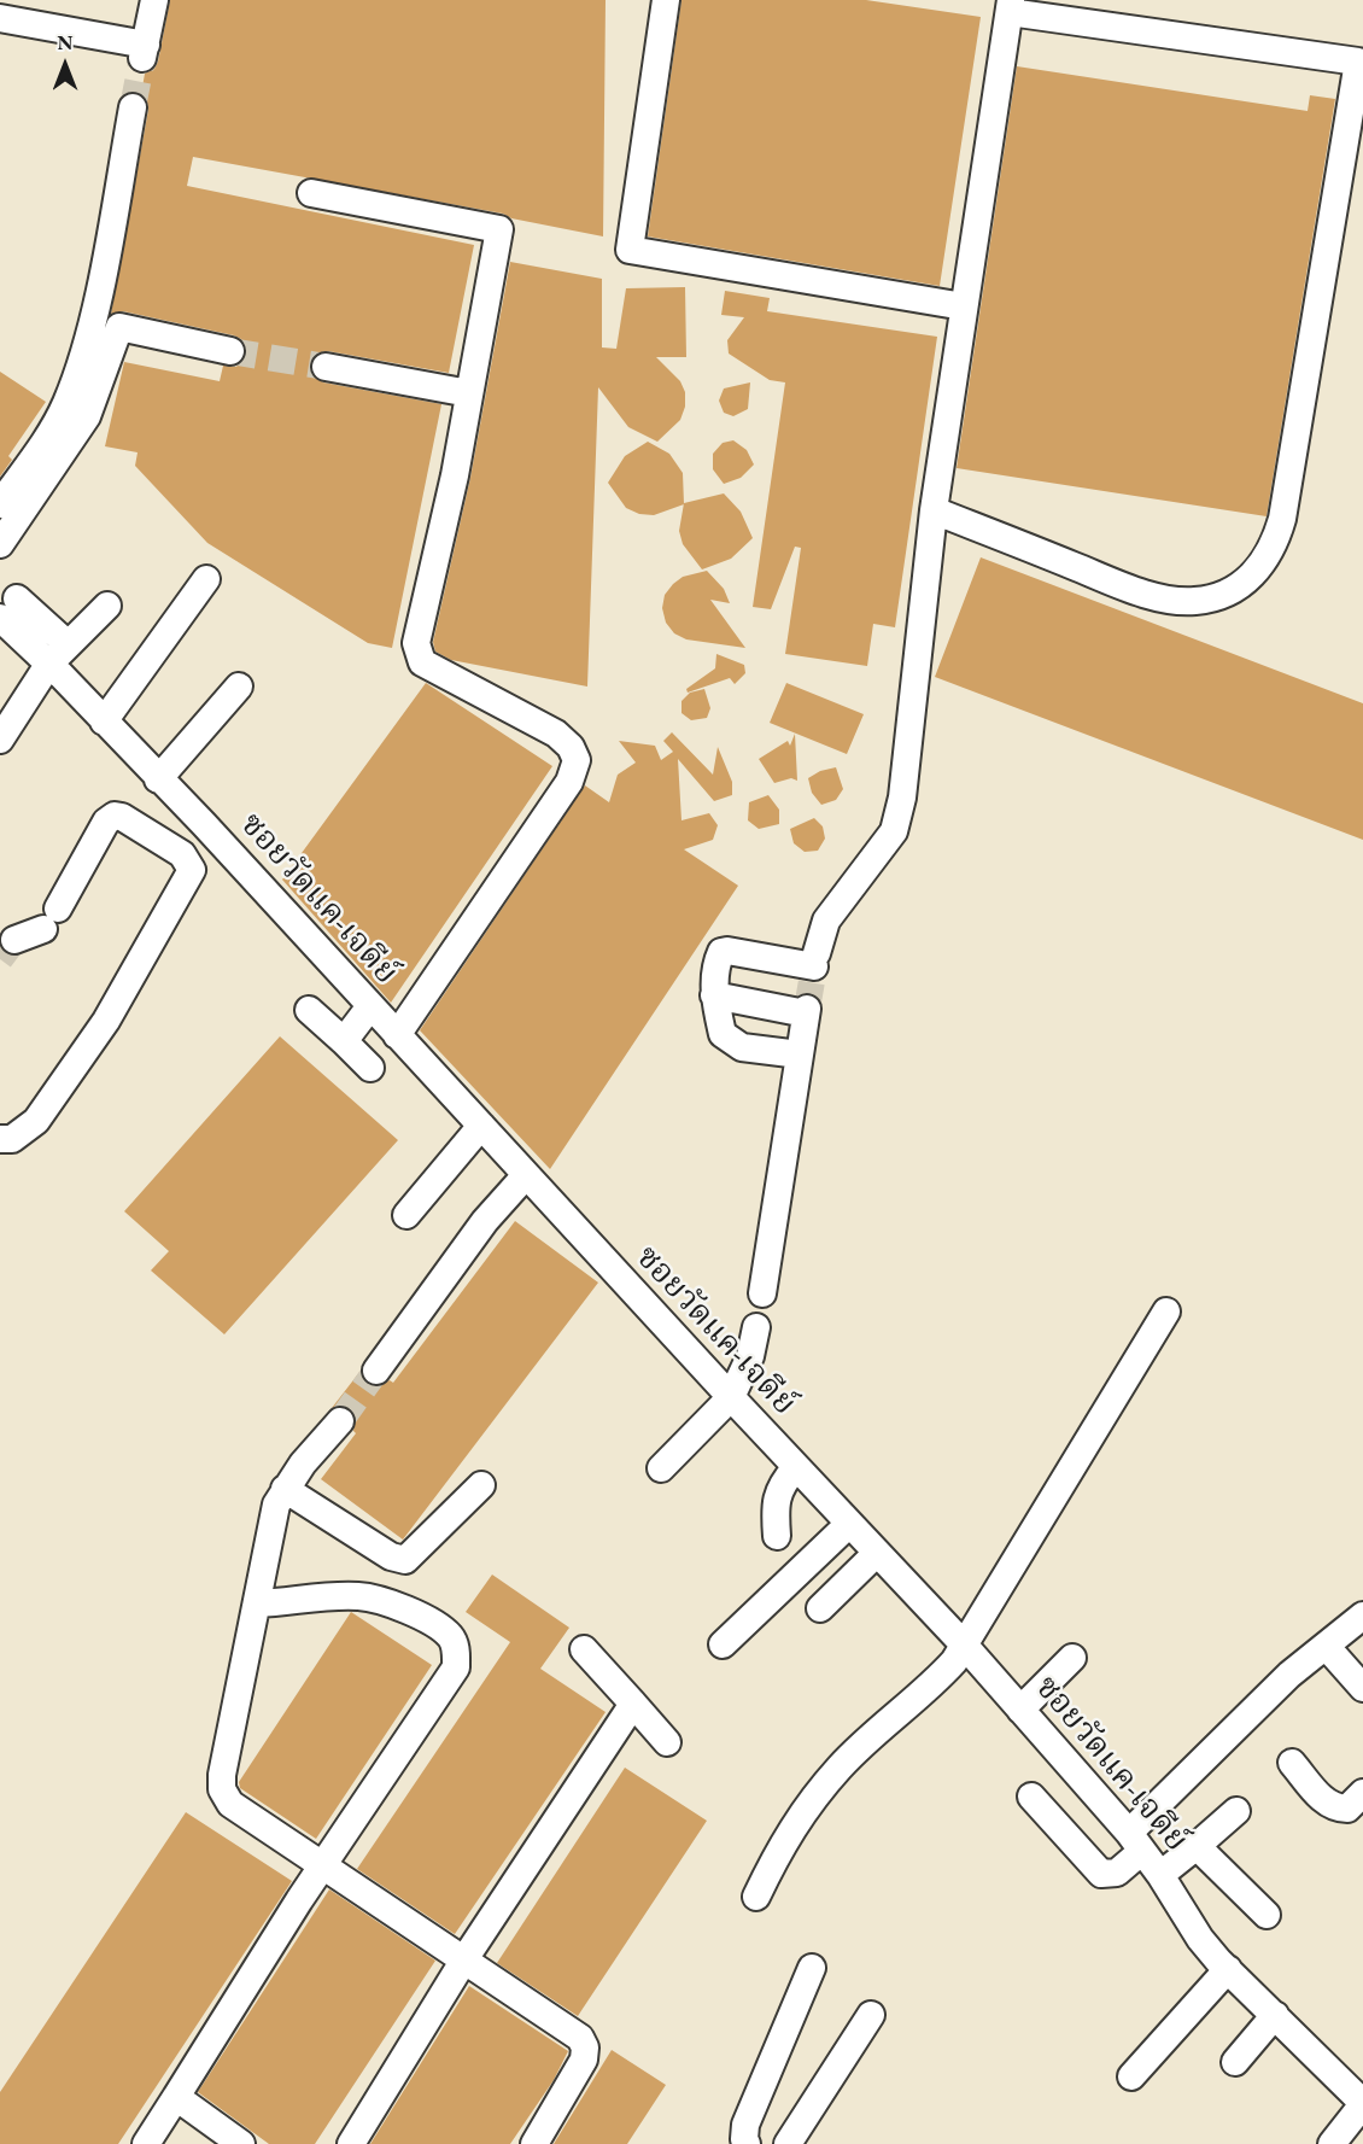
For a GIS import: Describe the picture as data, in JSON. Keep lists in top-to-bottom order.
{
  "streets": {
    "street": ["ซอยวัดแค-เจดีย์"]
  },
  "north": "top"
}
